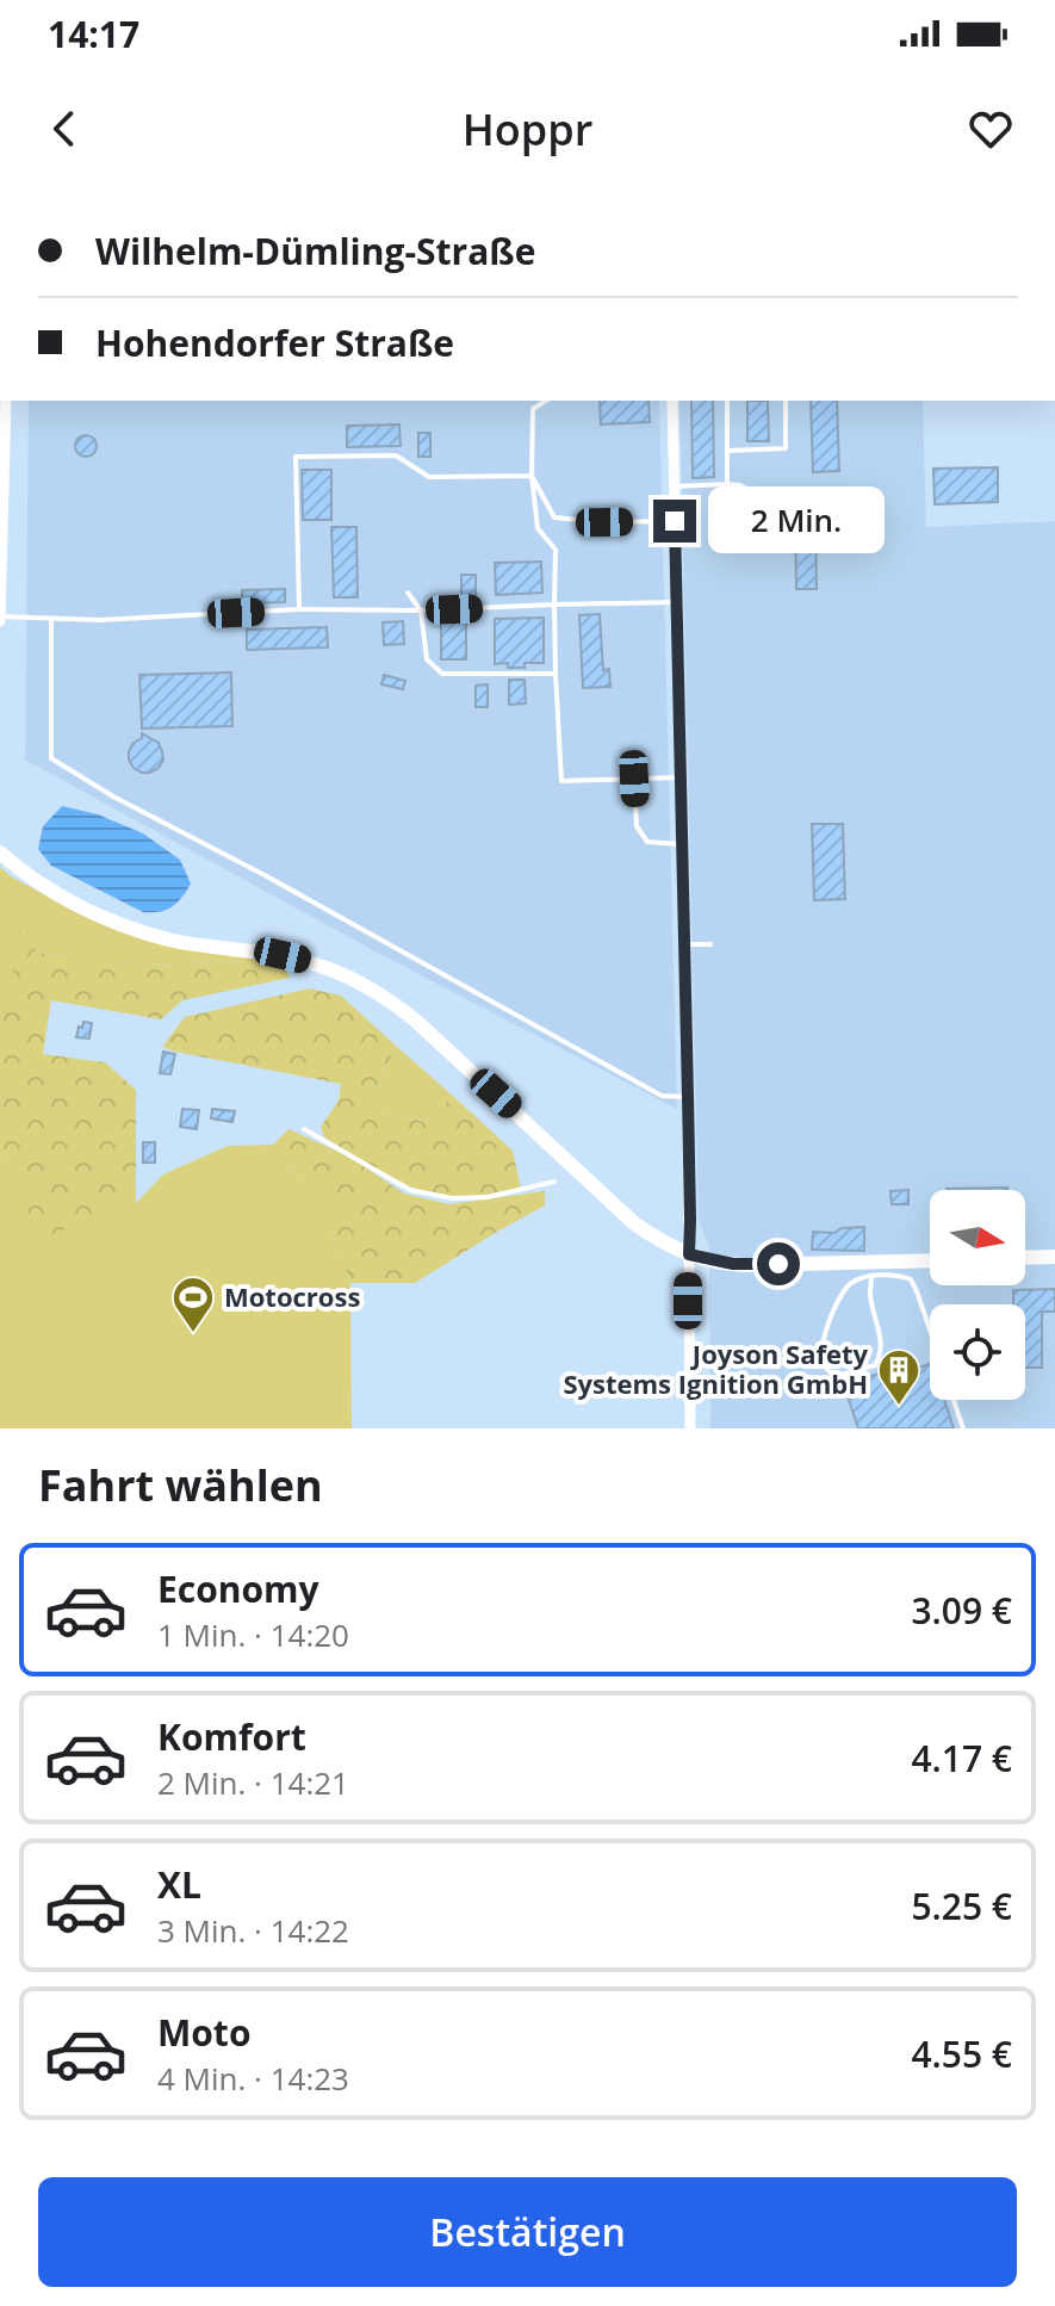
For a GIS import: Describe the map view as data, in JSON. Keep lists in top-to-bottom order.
{
  "places": {
    "sports": ["Motocross"],
    "building": ["Joyson Safety Systems Ignition GmbH"]
  },
  "north": "right",
  "page": {
    "status": "14:17",
    "header": "Hoppr",
    "banner": ["Wilhelm-Dümling-Straße", "Hohendorfer Straße"],
    "bubble": "2 Min.",
    "heading": "Fahrt wählen",
    "list": [
      {
        "name": "Economy",
        "note": "1 Min. · 14:20",
        "value": "3.09 €"
      },
      {
        "name": "Komfort",
        "note": "2 Min. · 14:21",
        "value": "4.17 €"
      },
      {
        "name": "XL",
        "note": "3 Min. · 14:22",
        "value": "5.25 €"
      },
      {
        "name": "Moto",
        "note": "4 Min. · 14:23",
        "value": "4.55 €"
      }
    ],
    "buttons": "Bestätigen"
  }
}
